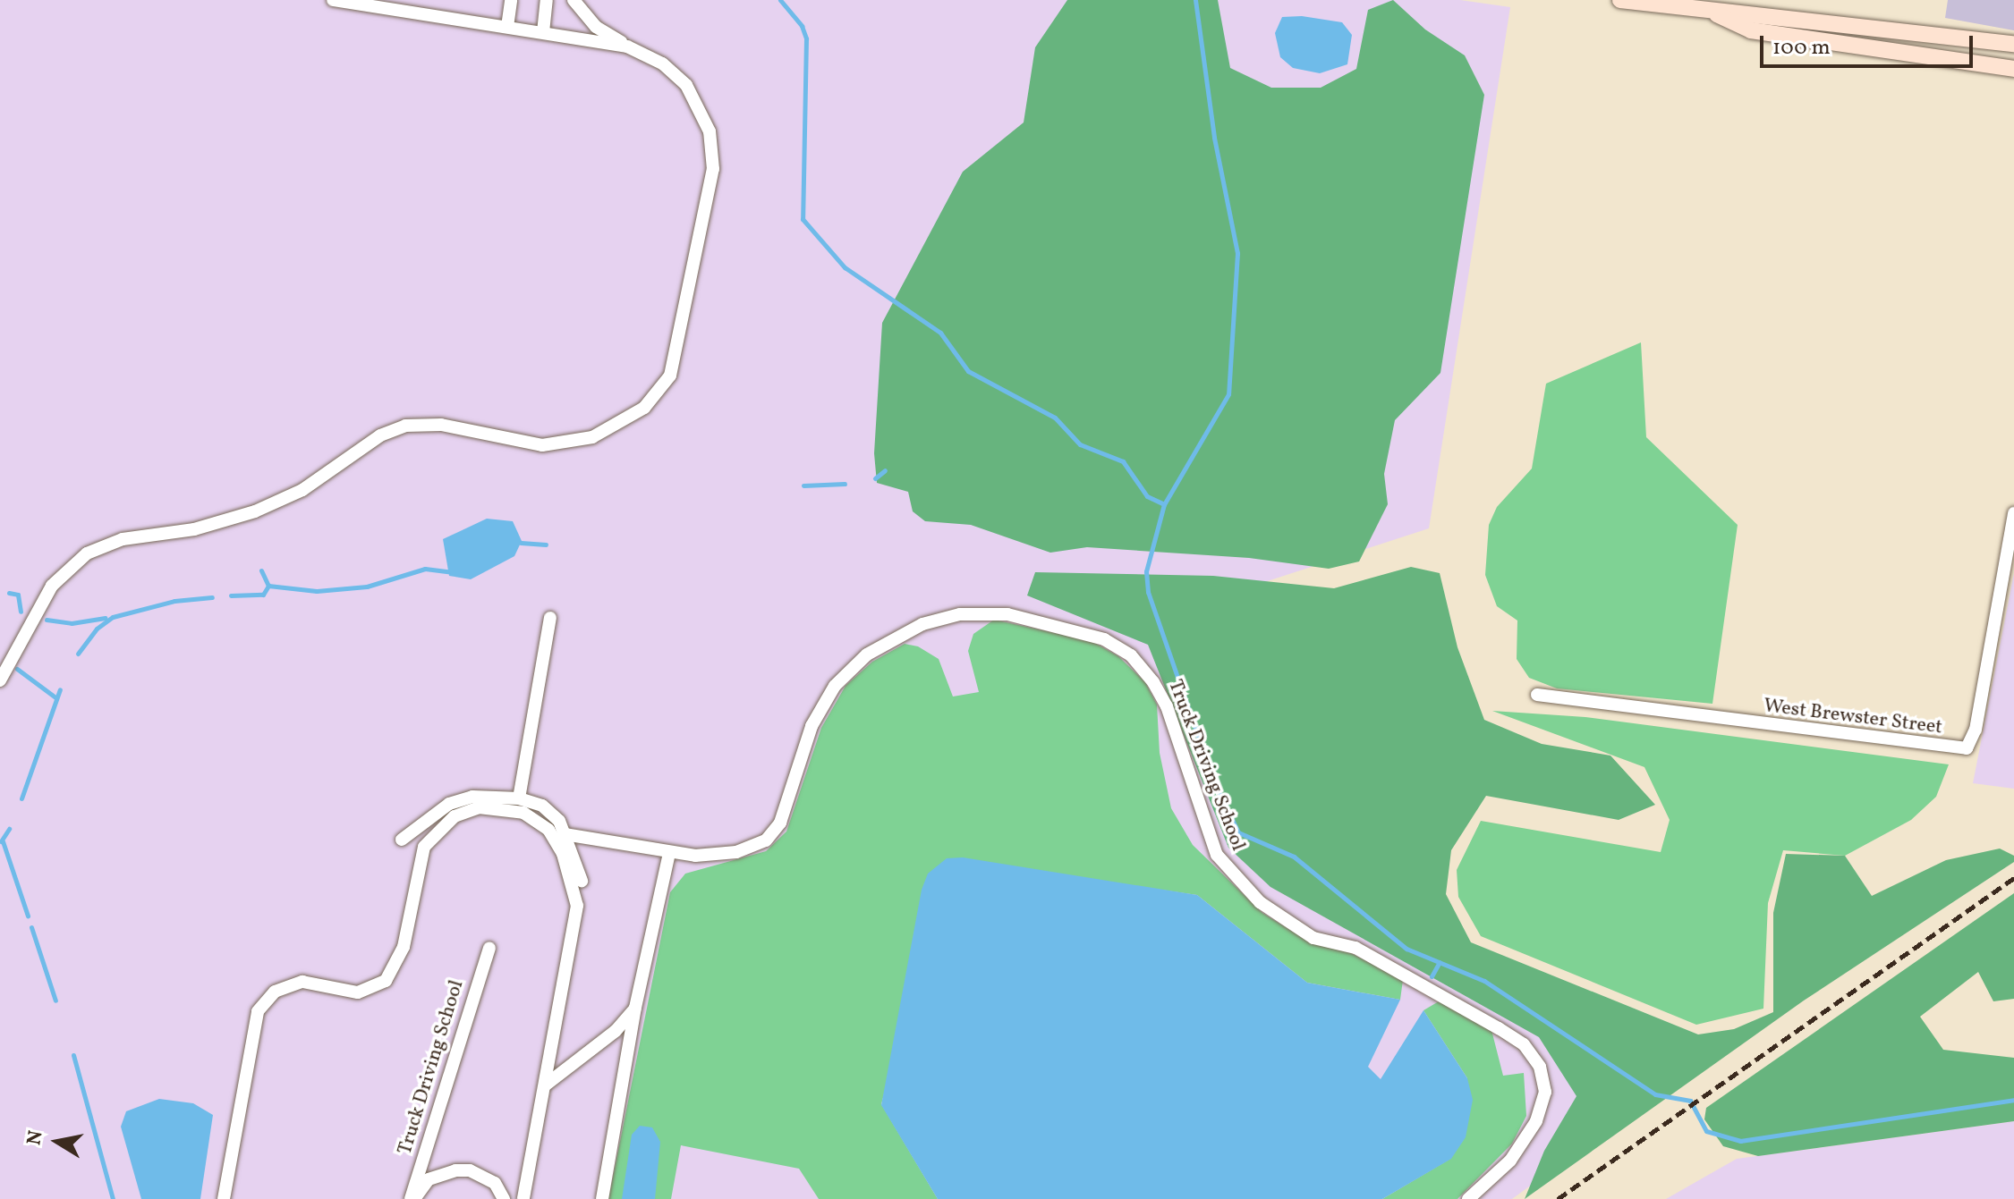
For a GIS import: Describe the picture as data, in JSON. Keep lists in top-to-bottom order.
{
  "streets": {
    "street": ["West Brewster Street", "Truck Driving School"]
  },
  "scale_bar": "100 m",
  "north": "left"
}
